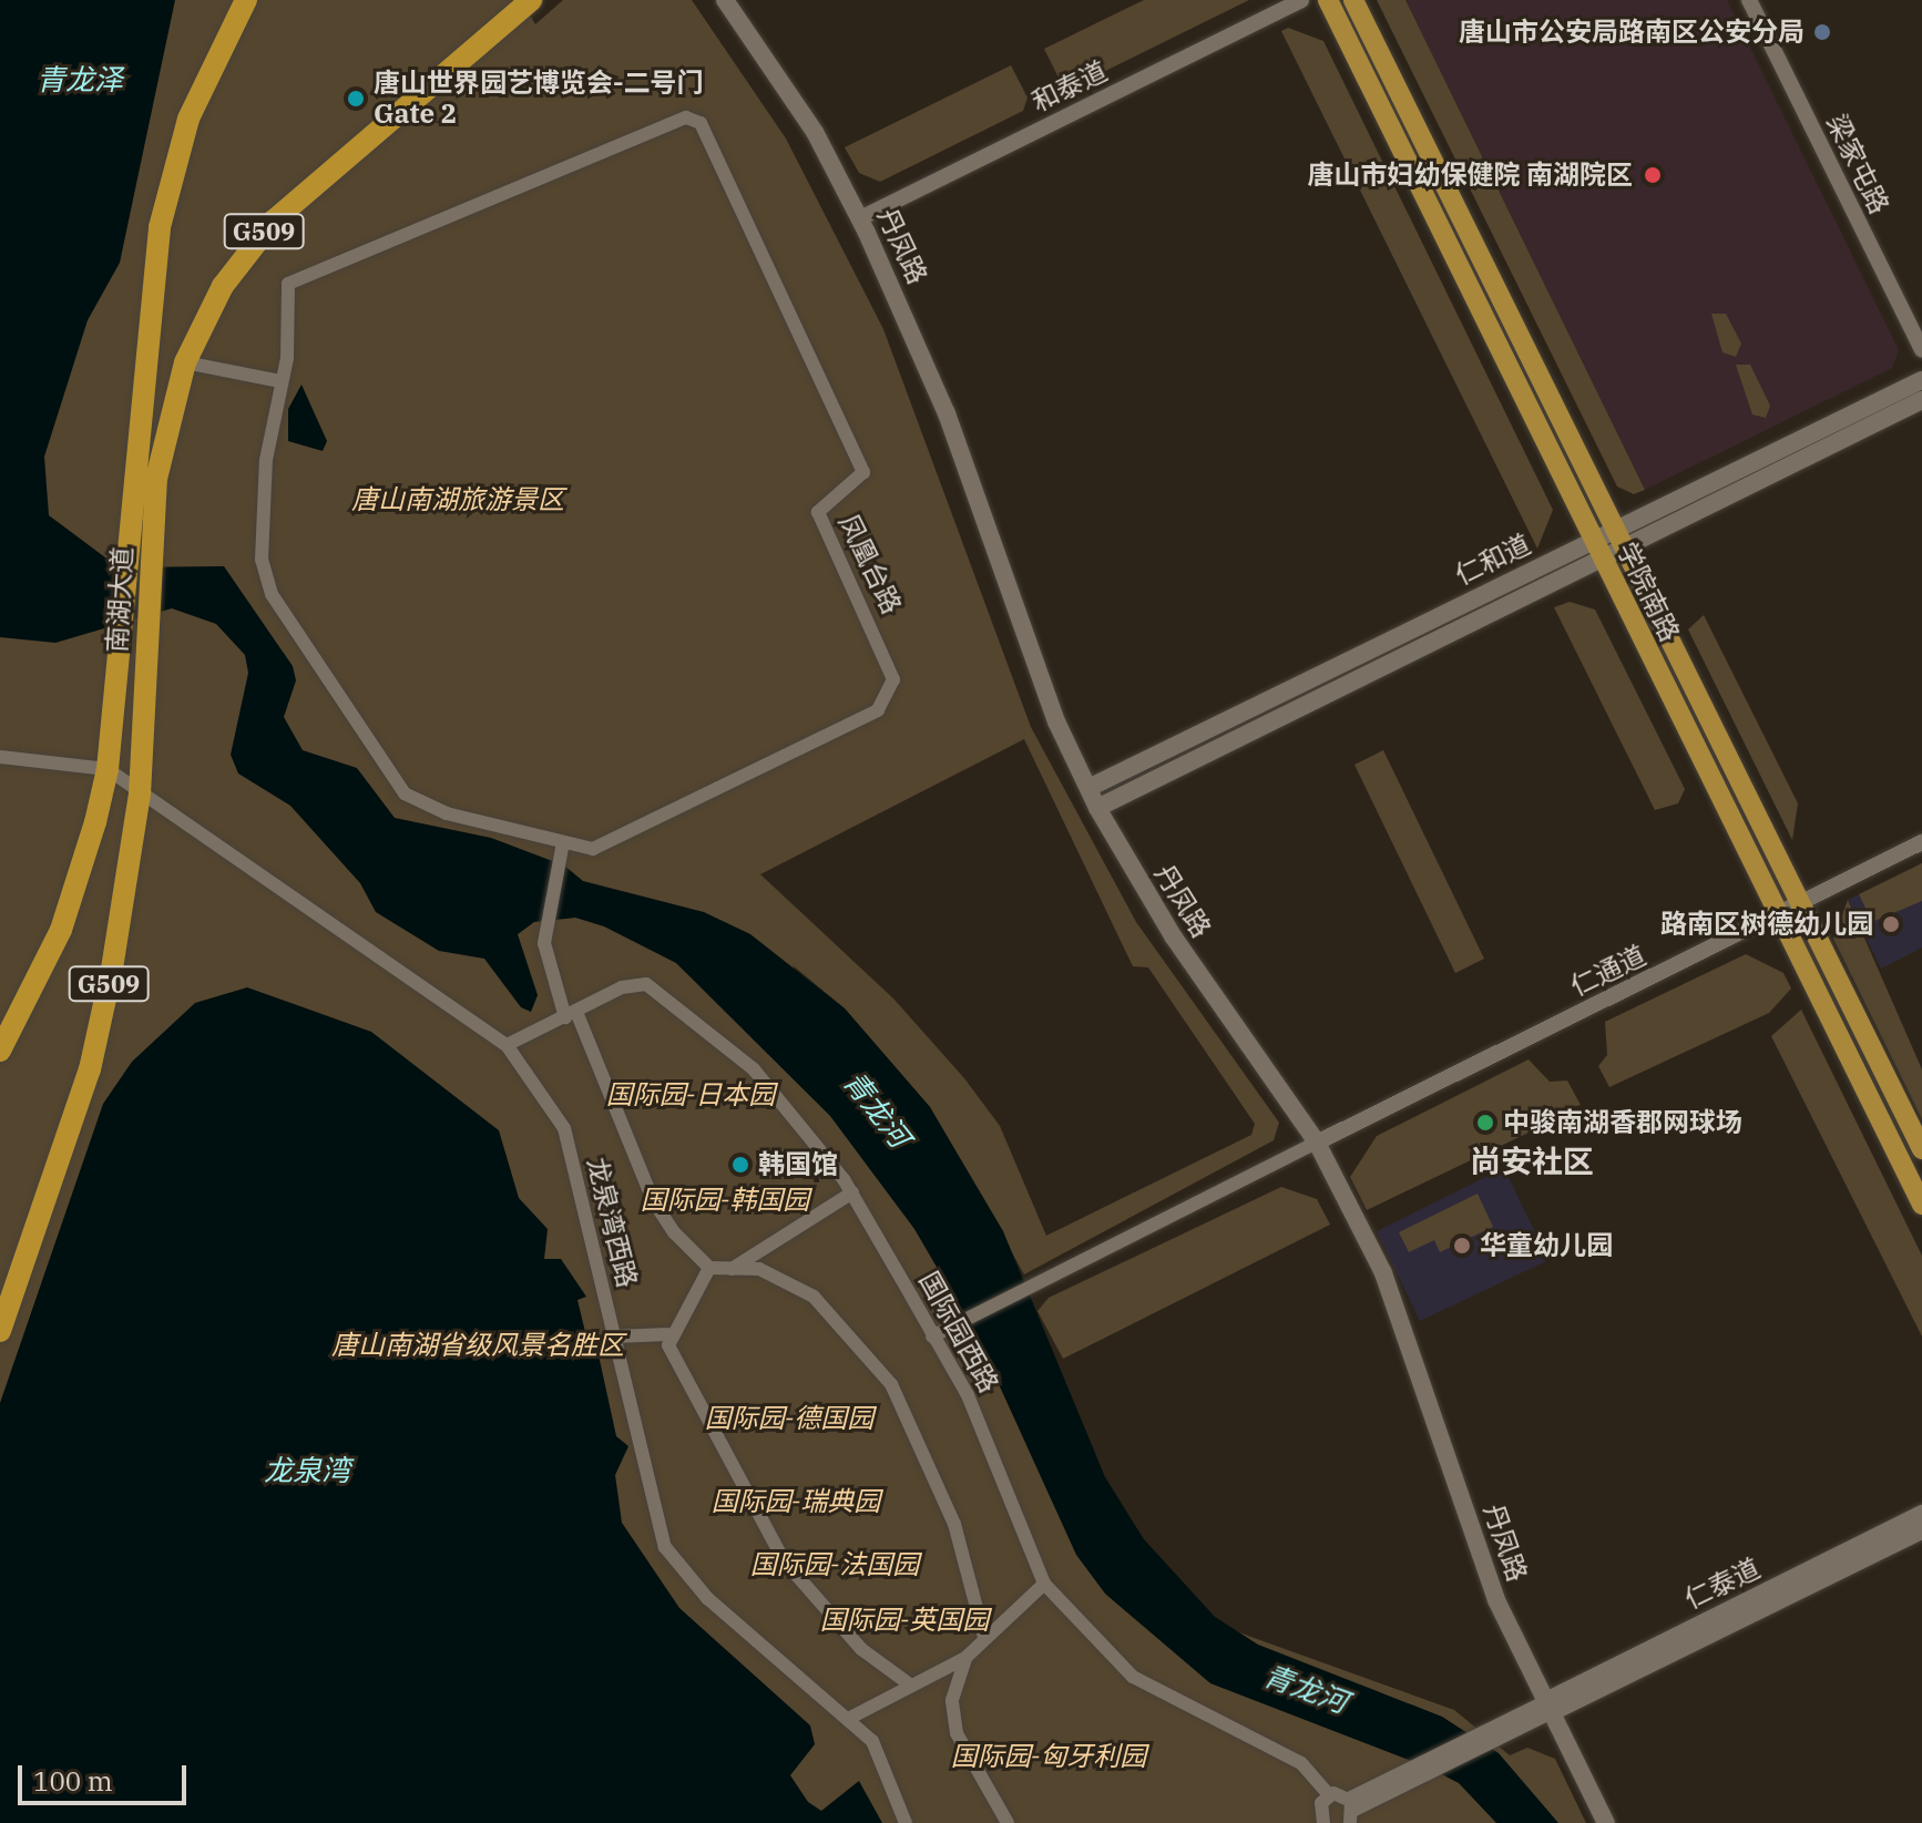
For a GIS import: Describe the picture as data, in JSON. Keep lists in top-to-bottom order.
{
  "streets": {
    "highway": ["G509", "南湖大道"],
    "main road": [
      "丹凤路",
      "仁和道",
      "学院南路",
      "仁泰道"
    ],
    "street": [
      "和泰道",
      "梁家屯路",
      "凤凰台路",
      "仁通道",
      "龙泉湾西路",
      "国际园西路"
    ]
  },
  "crossings": [
    ["和泰道", "丹凤路"],
    ["丹凤路", "仁和道"],
    ["丹凤路", "仁通道"],
    ["丹凤路", "仁泰道"],
    ["仁和道", "学院南路"],
    ["学院南路", "仁通道"],
    ["南湖大道", "龙泉湾西路"],
    ["龙泉湾西路", "国际园西路"]
  ],
  "districts": ["尚安社区"],
  "water": ["青龙泽", "青龙河", "龙泉湾"],
  "parks": [
    "唐山南湖旅游景区",
    "国际园-日本园",
    "国际园-韩国园",
    "唐山南湖省级风景名胜区",
    "国际园-德国园",
    "国际园-瑞典园",
    "国际园-法国园",
    "国际园-英国园",
    "国际园-匈牙利园"
  ],
  "places": [
    "唐山市公安局路南区公安分局",
    "唐山世界园艺博览会-二号门 Gate 2",
    "唐山市妇幼保健院 南湖院区",
    "路南区树德幼儿园",
    "中骏南湖香郡网球场",
    "韩国馆",
    "华童幼儿园"
  ],
  "scale_bar": "100 m"
}
